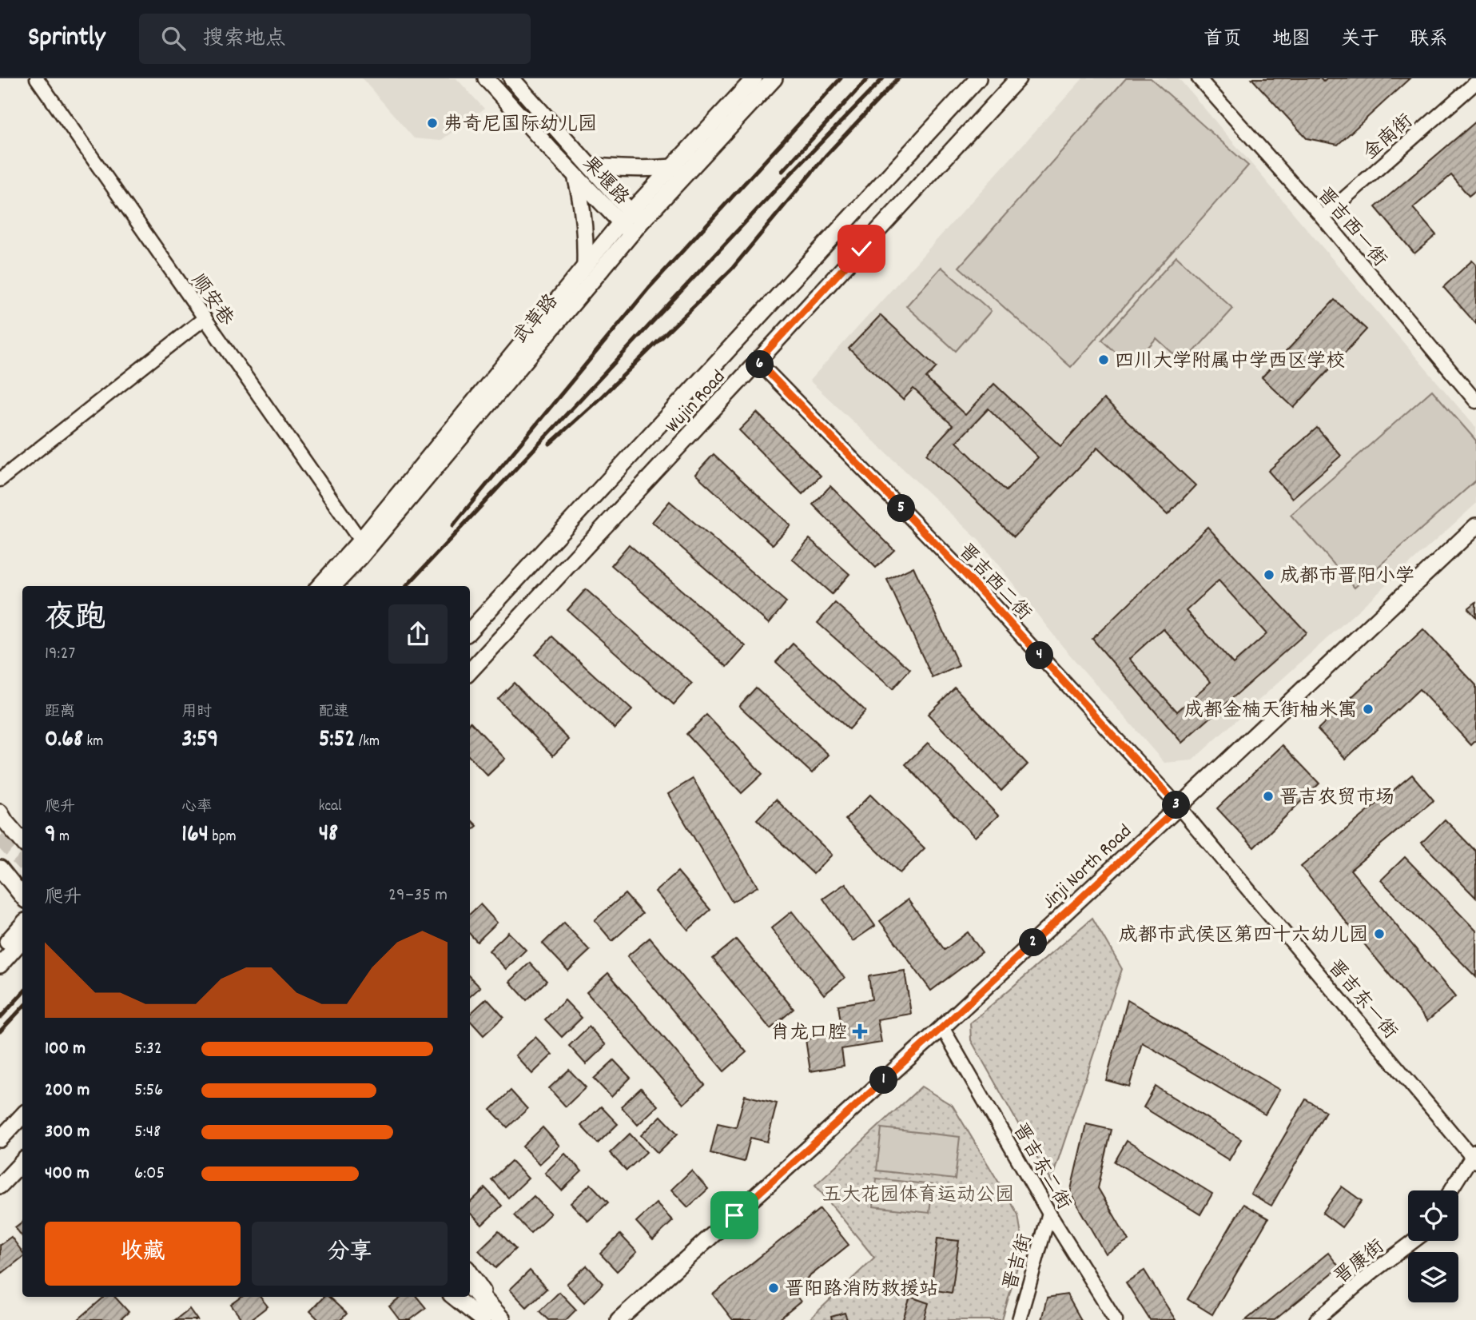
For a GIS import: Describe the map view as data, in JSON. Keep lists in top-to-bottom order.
{
  "streets": {
    "street": [
      "金南街",
      "果堰路",
      "晋吉西一街",
      "顺安巷",
      "武草路",
      "Wujin Road",
      "晋吉西二街",
      "Jinji North Road",
      "晋吉东一街",
      "晋吉东二街",
      "晋康街",
      "晋吉街"
    ]
  },
  "crossings": [
    ["金南街", "晋吉西一街"],
    ["果堰路", "武草路"],
    ["顺安巷", "武草路"],
    ["Wujin Road", "晋吉西二街"],
    ["晋吉西二街", "Jinji North Road"],
    ["晋吉西二街", "晋吉东一街"],
    ["Jinji North Road", "晋吉东一街"],
    ["Jinji North Road", "晋吉东二街"],
    ["晋吉东二街", "晋吉街"]
  ],
  "parks": ["五大花园体育运动公园"],
  "places": {
    "other": [
      "弗奇尼国际幼儿园",
      "四川大学附属中学西区学校",
      "成都市晋阳小学",
      "成都金楠天街柚米寓",
      "晋吉农贸市场",
      "成都市武侯区第四十六幼儿园",
      "晋阳路消防救援站"
    ],
    "health": ["肖龙口腔"]
  },
  "page": {
    "header": "Sprintly",
    "search": "搜索地点",
    "nav": [
      "首页",
      "地图",
      "关于",
      "联系"
    ],
    "pins": [
      "6",
      "5",
      "4",
      "3",
      "2",
      "1"
    ],
    "heading": ["夜跑", "19:27"],
    "stats": [
      ["距离", "0.68 km"],
      ["用时", "3:59"],
      ["配速", "5:52 /km"],
      ["爬升", "9 m"],
      ["心率", "164 bpm"],
      ["kcal", "48"]
    ],
    "chart": ["爬升", "29–35 m"],
    "list": [
      {
        "name": "100 m",
        "note": "5:32"
      },
      {
        "name": "200 m",
        "note": "5:56"
      },
      {
        "name": "300 m",
        "note": "5:48"
      },
      {
        "name": "400 m",
        "note": "6:05"
      }
    ],
    "buttons": ["收藏", "分享"]
  }
}
